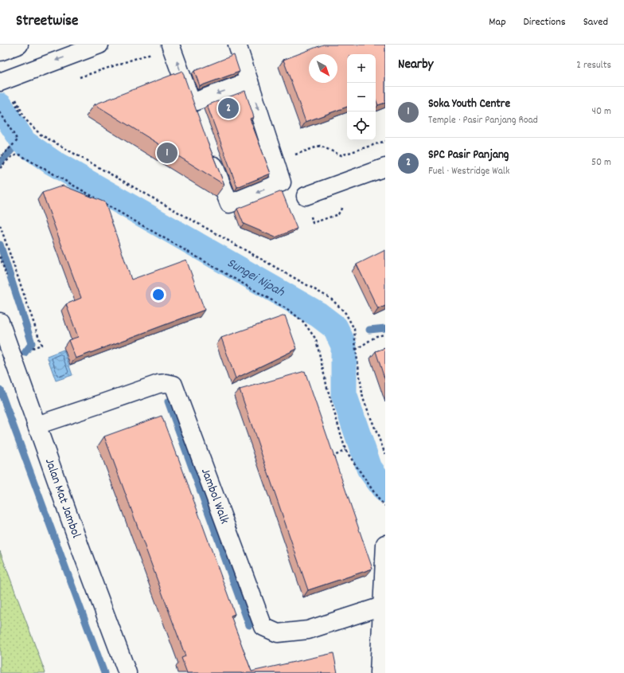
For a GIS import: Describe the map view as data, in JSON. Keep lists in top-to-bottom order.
{
  "streets": {
    "main road": ["Jambol Walk", "Jalan Mat Jambol"]
  },
  "crossings": [
    ["Jambol Walk", "Jalan Mat Jambol"]
  ],
  "water": ["Sungei Nipah"],
  "north": "bottom right",
  "page": {
    "header": "Streetwise",
    "nav": ["Map", "Directions", "Saved"],
    "heading": ["Nearby", "2 results"],
    "map_buttons": ["+", "−"],
    "list": [
      {
        "mark": "1",
        "name": "Soka Youth Centre",
        "note": "Temple · Pasir Panjang Road",
        "value": "40 m"
      },
      {
        "mark": "2",
        "name": "SPC Pasir Panjang",
        "note": "Fuel · Westridge Walk",
        "value": "50 m"
      }
    ],
    "pins": ["2", "1"]
  }
}
